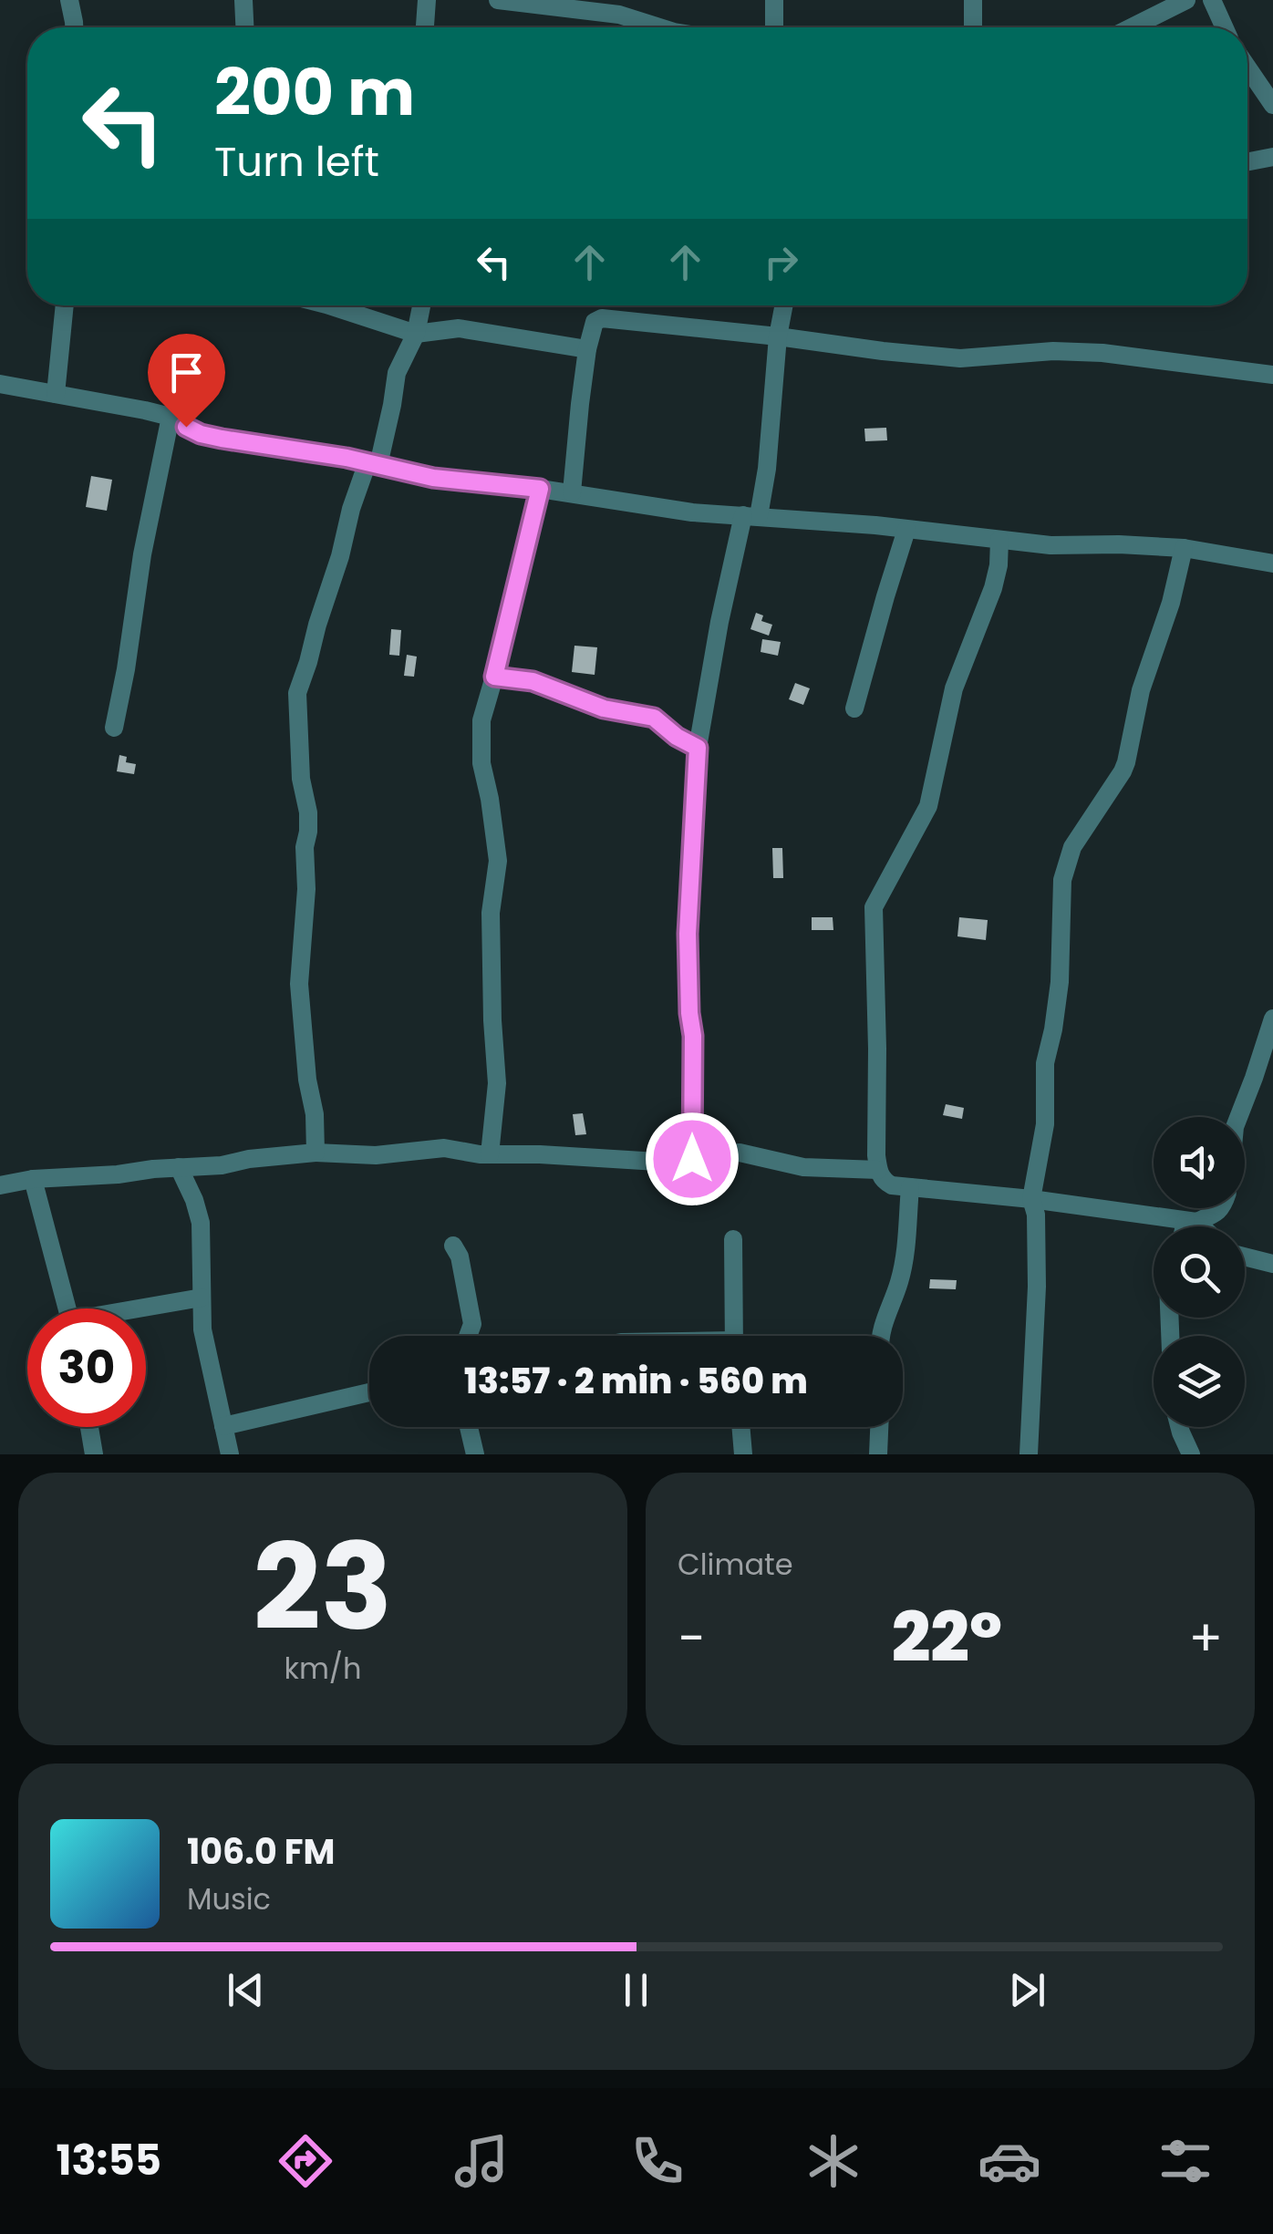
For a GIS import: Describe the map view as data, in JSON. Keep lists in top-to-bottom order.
{
  "page": {
    "turn": ["200 m", "Turn left"],
    "limit": "30",
    "trip": "13:57 · 2 min · 560 m",
    "tile": [
      ["23", "km/h"],
      "Climate"
    ],
    "heat": ["−", "22°", "+"],
    "song": ["106.0 FM", "Music"],
    "tabs": "13:55"
  }
}
